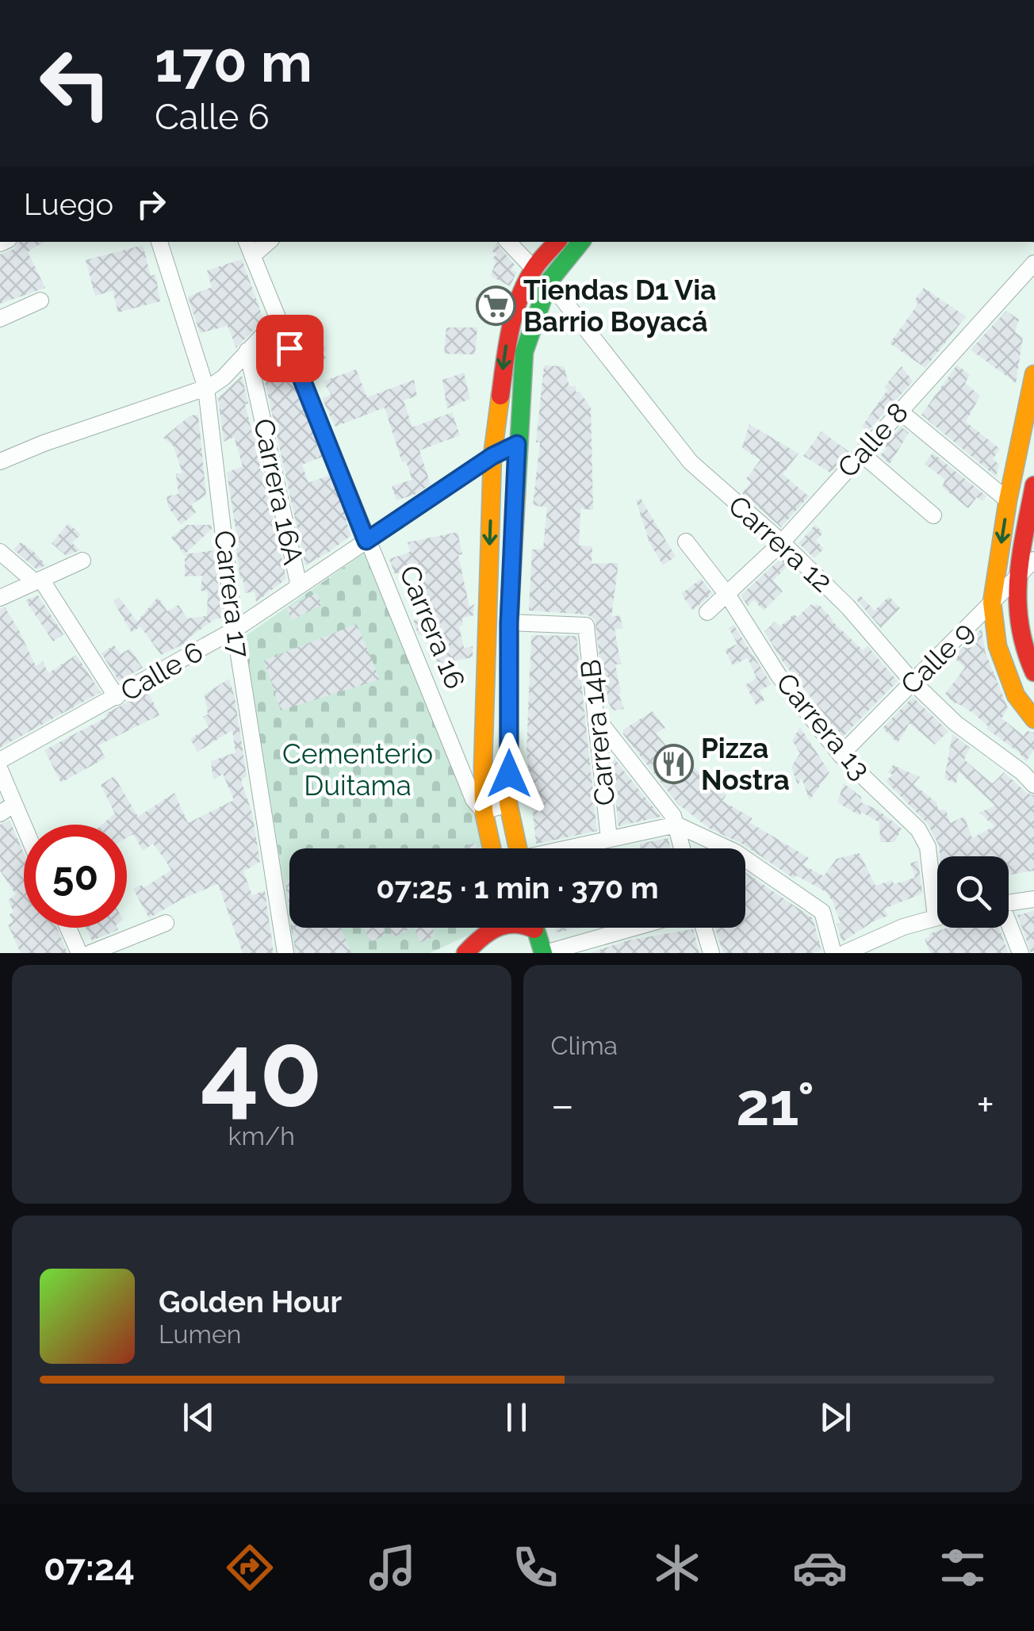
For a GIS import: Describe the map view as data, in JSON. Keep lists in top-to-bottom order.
{
  "streets": {
    "main road": ["Carrera 16"],
    "street": [
      "Calle 8",
      "Carrera 16A",
      "Carrera 12",
      "Carrera 17",
      "Calle 9",
      "Calle 6",
      "Carrera 13",
      "Carrera 14B"
    ]
  },
  "crossings": [
    ["Calle 8", "Carrera 12"],
    ["Calle 8", "Carrera 13"],
    ["Carrera 16A", "Calle 6"],
    ["Carrera 12", "Carrera 16"],
    ["Carrera 12", "Calle 9"],
    ["Carrera 17", "Calle 6"],
    ["Carrera 16", "Calle 6"],
    ["Carrera 16", "Carrera 14B"],
    ["Calle 9", "Carrera 13"]
  ],
  "parks": ["Cementerio Duitama"],
  "places": {
    "supermarket": ["Tiendas D1 Via Barrio Boyacá"],
    "restaurant": ["Pizza Nostra"]
  },
  "page": {
    "turn": ["170 m", "Calle 6"],
    "then": "Luego",
    "limit": "50",
    "trip": "07:25 · 1 min · 370 m",
    "tile": [
      ["40", "km/h"],
      "Clima"
    ],
    "heat": ["−", "21°", "+"],
    "song": ["Golden Hour", "Lumen"],
    "tabs": "07:24"
  }
}
